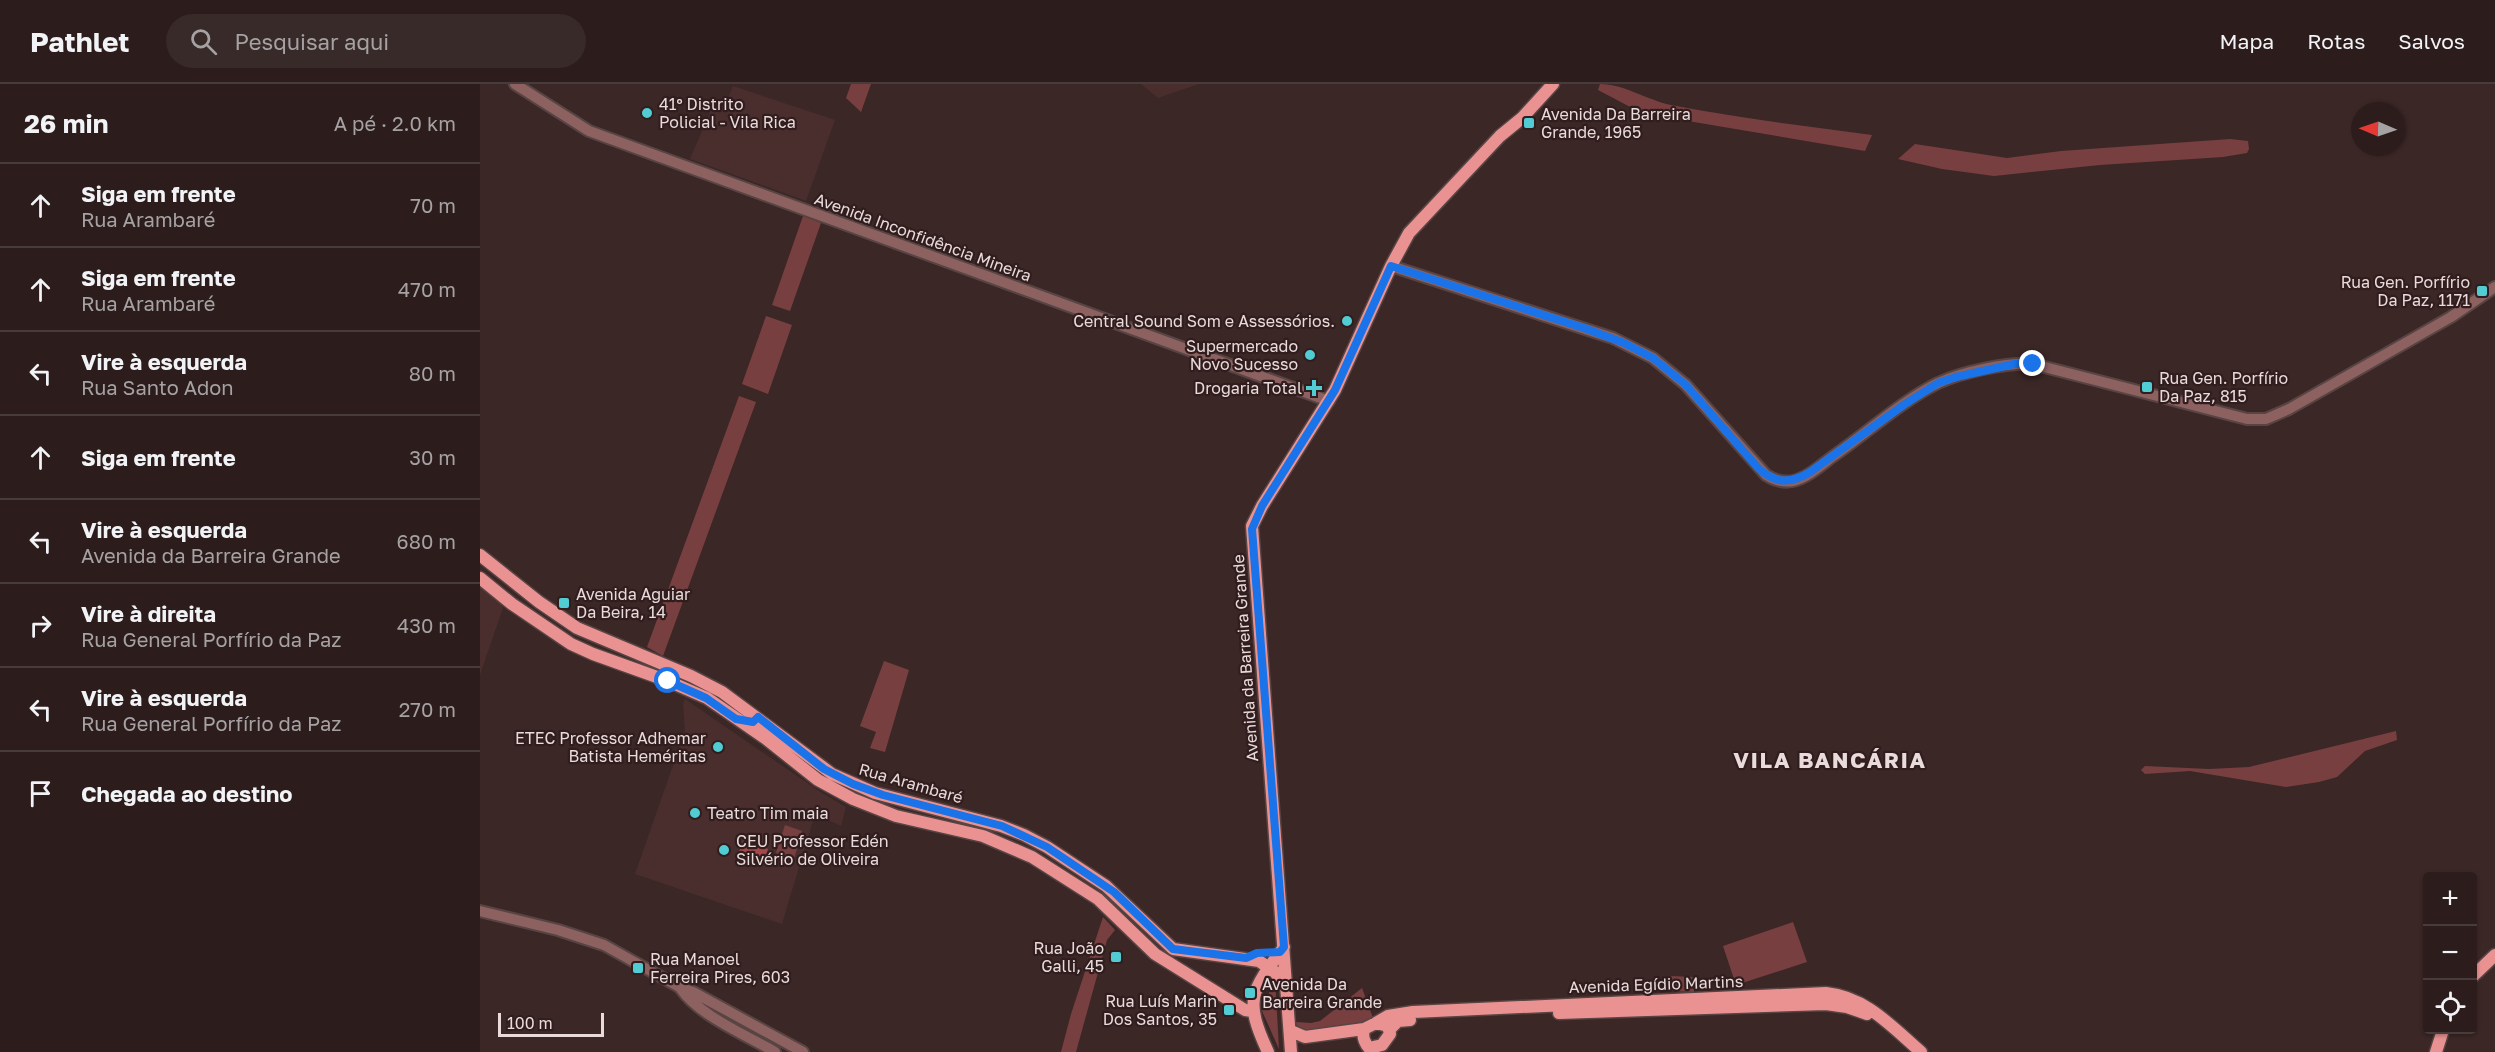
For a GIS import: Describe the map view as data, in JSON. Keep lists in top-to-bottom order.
{
  "streets": {
    "main road": ["Avenida da Barreira Grande", "Rua Arambaré", "Avenida Egídio Martins"],
    "street": ["Avenida Inconfidência Mineira"]
  },
  "crossings": [
    ["Avenida Inconfidência Mineira", "Avenida da Barreira Grande"]
  ],
  "districts": ["VILA BANCÁRIA"],
  "places": {
    "other": [
      "41º Distrito Policial - Vila Rica",
      "Central Sound Som e Assessórios.",
      "Supermercado Novo Sucesso",
      "ETEC Professor Adhemar Batista Heméritas",
      "Teatro Tim maia",
      "CEU Professor Edén Silvério de Oliveira"
    ],
    "transit": [
      "Avenida Da Barreira Grande, 1965",
      "Rua Gen. Porfírio Da Paz, 1171",
      "Rua Gen. Porfírio Da Paz, 815",
      "Avenida Aguiar Da Beira, 14",
      "Rua João Galli, 45",
      "Rua Manoel Ferreira Pires, 603",
      "Avenida Da Barreira Grande",
      "Rua Luís Marin Dos Santos, 35"
    ],
    "health": ["Drogaria Total"]
  },
  "scale_bar": "100 m",
  "north": "left",
  "page": {
    "header": "Pathlet",
    "search": "Pesquisar aqui",
    "nav": ["Mapa", "Rotas", "Salvos"],
    "heading": ["26 min", "A pé · 2.0 km"],
    "list": [
      ["Siga em frente", "Rua Arambaré", "70 m"],
      ["Siga em frente", "Rua Arambaré", "470 m"],
      ["Vire à esquerda", "Rua Santo Adon", "80 m"],
      ["Siga em frente", "30 m"],
      ["Vire à esquerda", "Avenida da Barreira Grande", "680 m"],
      ["Vire à direita", "Rua General Porfírio da Paz", "430 m"],
      ["Vire à esquerda", "Rua General Porfírio da Paz", "270 m"],
      "Chegada ao destino"
    ],
    "map_buttons": ["+", "−"],
    "scale": "100 m"
  }
}
